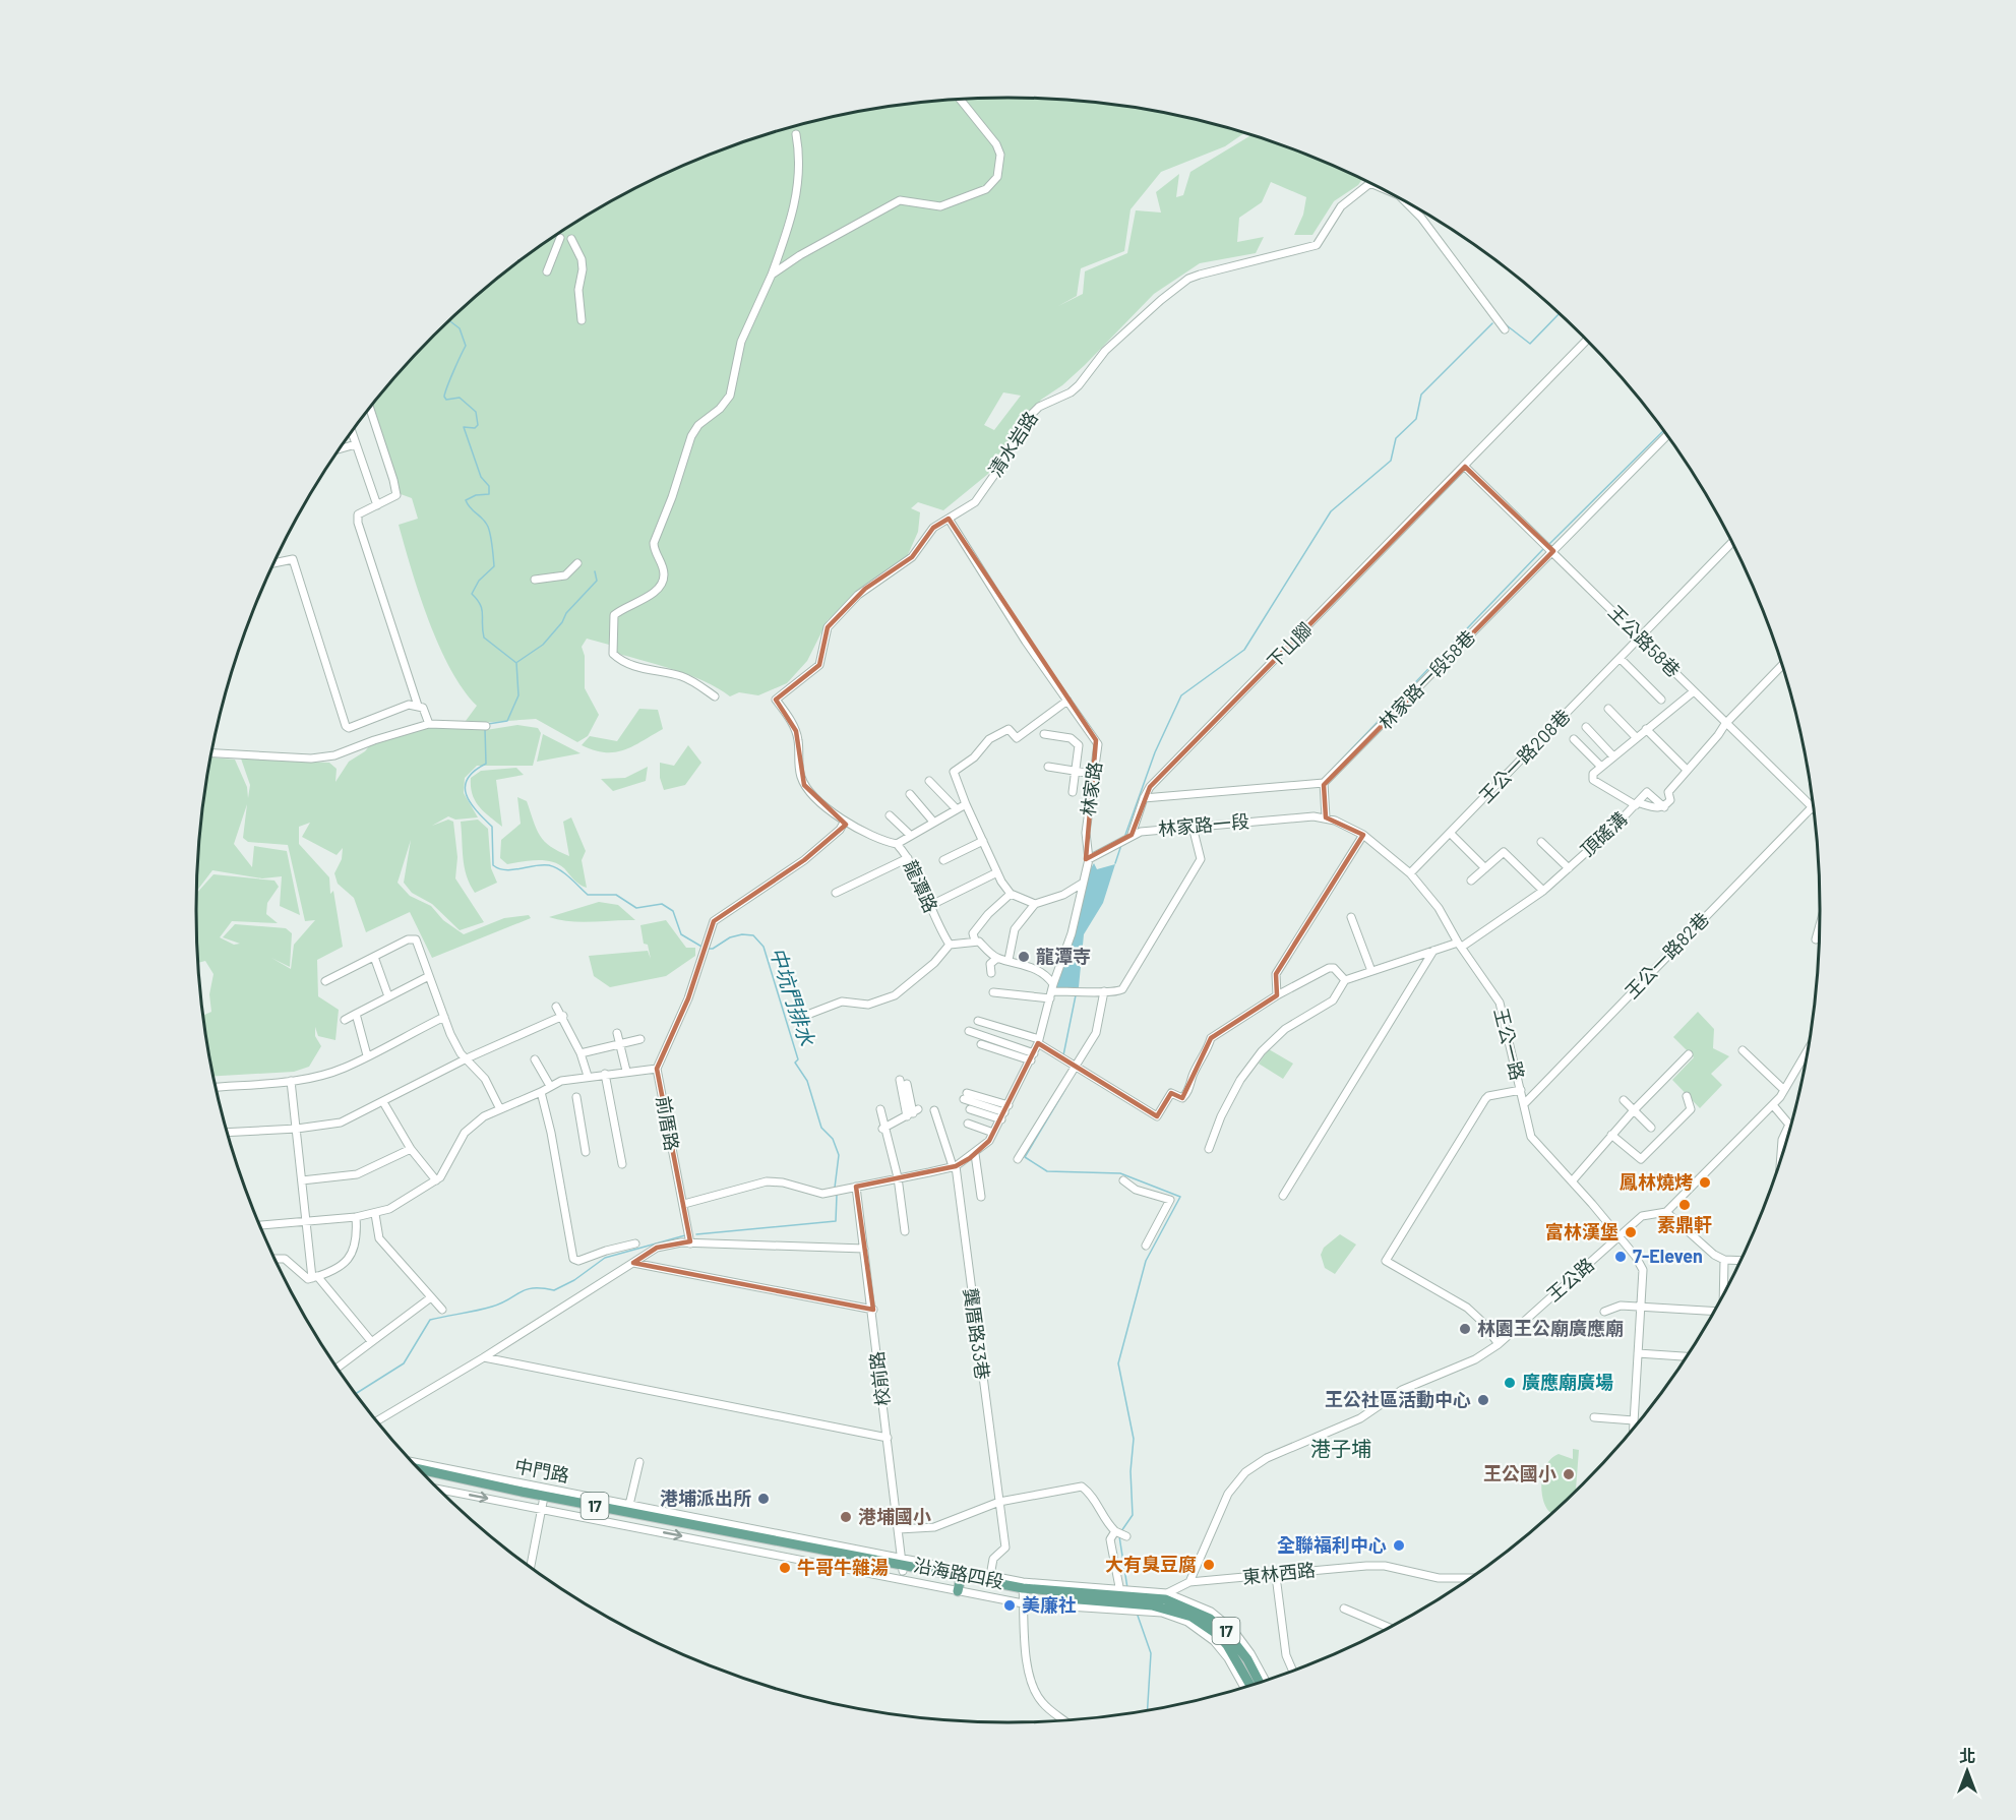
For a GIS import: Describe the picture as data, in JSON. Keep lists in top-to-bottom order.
{
  "streets": {
    "main road": ["中門路", "17", "沿海路四段"],
    "street": [
      "清水岩路",
      "王公路58巷",
      "下山腳",
      "林家路一段58巷",
      "王公一路208巷",
      "林家路",
      "林家路一段",
      "頂磘溝",
      "龍潭路",
      "王公一路82巷",
      "王公一路",
      "前厝路",
      "王公路",
      "龔厝路33巷",
      "校前路",
      "東林西路"
    ]
  },
  "crossings": [
    ["清水岩路", "林家路"],
    ["清水岩路", "龍潭路"],
    ["王公路58巷", "下山腳"],
    ["王公路58巷", "林家路一段58巷"],
    ["王公路58巷", "王公一路208巷"],
    ["王公路58巷", "王公一路82巷"],
    ["下山腳", "林家路一段"],
    ["王公一路208巷", "王公一路"],
    ["林家路", "林家路一段"],
    ["林家路", "龔厝路33巷"],
    ["林家路一段", "王公一路"],
    ["頂磘溝", "王公一路"],
    ["王公一路82巷", "王公一路"],
    ["王公一路", "王公路"],
    ["王公路", "東林西路"],
    ["龔厝路33巷", "沿海路四段"],
    ["校前路", "沿海路四段"],
    ["中門路", "沿海路四段"],
    ["17", "沿海路四段"],
    ["17", "東林西路"],
    ["沿海路四段", "東林西路"]
  ],
  "districts": ["港子埔"],
  "water": ["中坑門排水"],
  "places": [
    "龍潭寺",
    "鳳林燒烤",
    "素鼎軒",
    "富林漢堡",
    "7-Eleven",
    "林園王公廟廣應廟",
    "廣應廟廣場",
    "王公社區活動中心",
    "王公國小",
    "港埔派出所",
    "港埔國小",
    "全聯福利中心",
    "大有臭豆腐",
    "牛哥牛雜湯",
    "美廉社"
  ],
  "north": "top"
}
